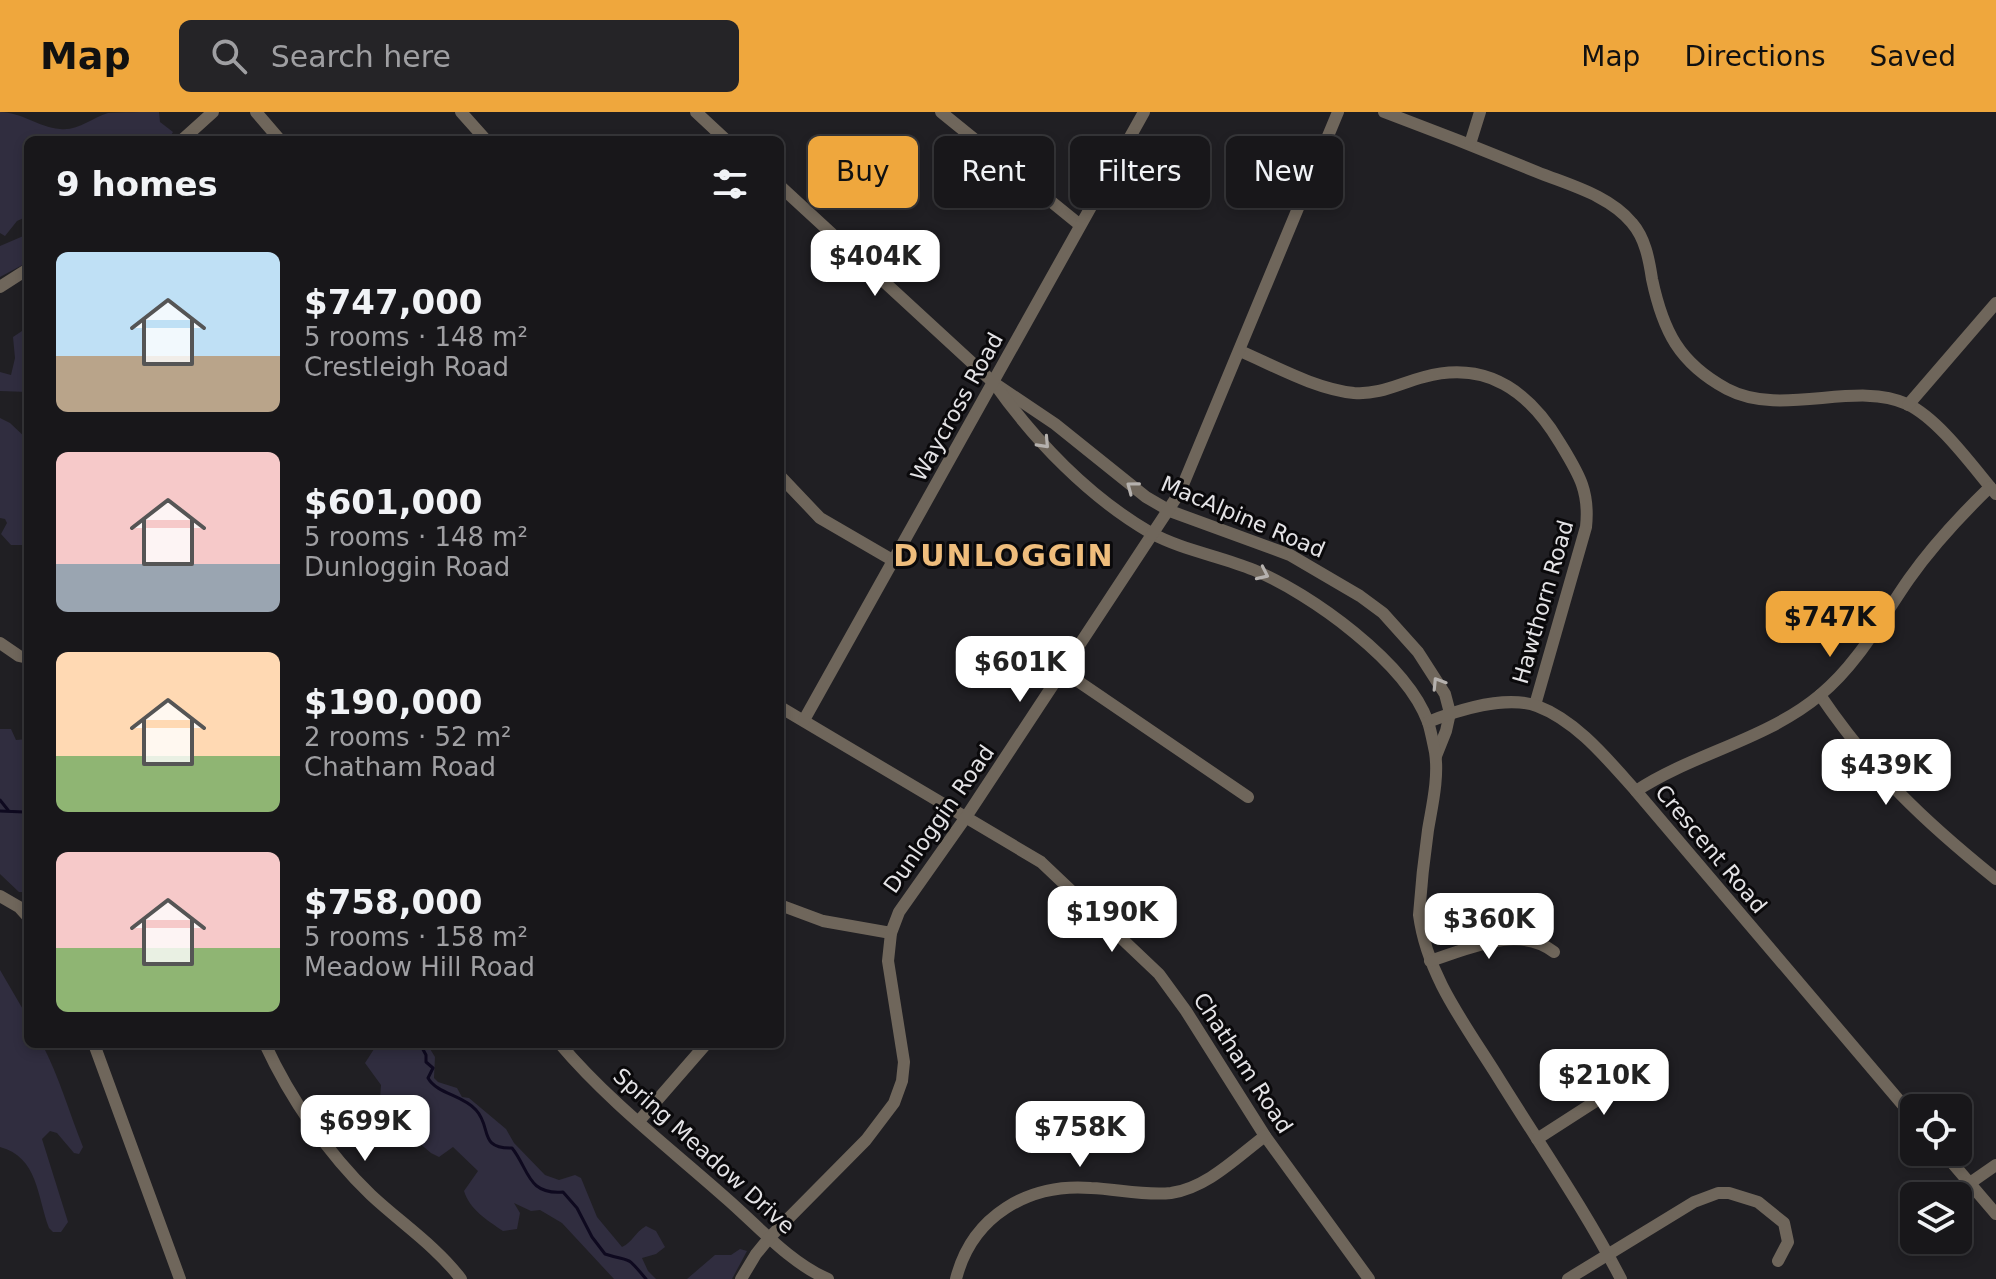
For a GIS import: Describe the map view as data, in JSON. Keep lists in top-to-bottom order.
{
  "streets": {
    "street": [
      "Waycross Road",
      "MacAlpine Road",
      "Hawthorn Road",
      "Dunloggin Road",
      "Crescent Road",
      "Chatham Road",
      "Spring Meadow Drive"
    ]
  },
  "crossings": [
    ["Waycross Road", "MacAlpine Road"],
    ["Waycross Road", "Chatham Road"],
    ["MacAlpine Road", "Dunloggin Road"],
    ["MacAlpine Road", "Crescent Road"],
    ["Hawthorn Road", "Dunloggin Road"],
    ["Hawthorn Road", "Crescent Road"],
    ["Dunloggin Road", "Chatham Road"],
    ["Dunloggin Road", "Spring Meadow Drive"]
  ],
  "districts": ["DUNLOGGIN"],
  "page": {
    "header": "Map",
    "search": "Search here",
    "nav": ["Map", "Directions", "Saved"],
    "chip": [
      "Buy",
      "Rent",
      "Filters",
      "New"
    ],
    "heading": "9 homes",
    "price": [
      "$404K",
      "$747K",
      "$601K",
      "$439K",
      "$190K",
      "$360K",
      "$210K",
      "$699K",
      "$758K"
    ],
    "list": [
      {
        "name": "$747,000",
        "note": "5 rooms · 148 m² · Crestleigh Road"
      },
      {
        "name": "$601,000",
        "note": "5 rooms · 148 m² · Dunloggin Road"
      },
      {
        "name": "$190,000",
        "note": "2 rooms · 52 m² · Chatham Road"
      },
      {
        "name": "$758,000",
        "note": "5 rooms · 158 m² · Meadow Hill Road"
      }
    ]
  }
}
